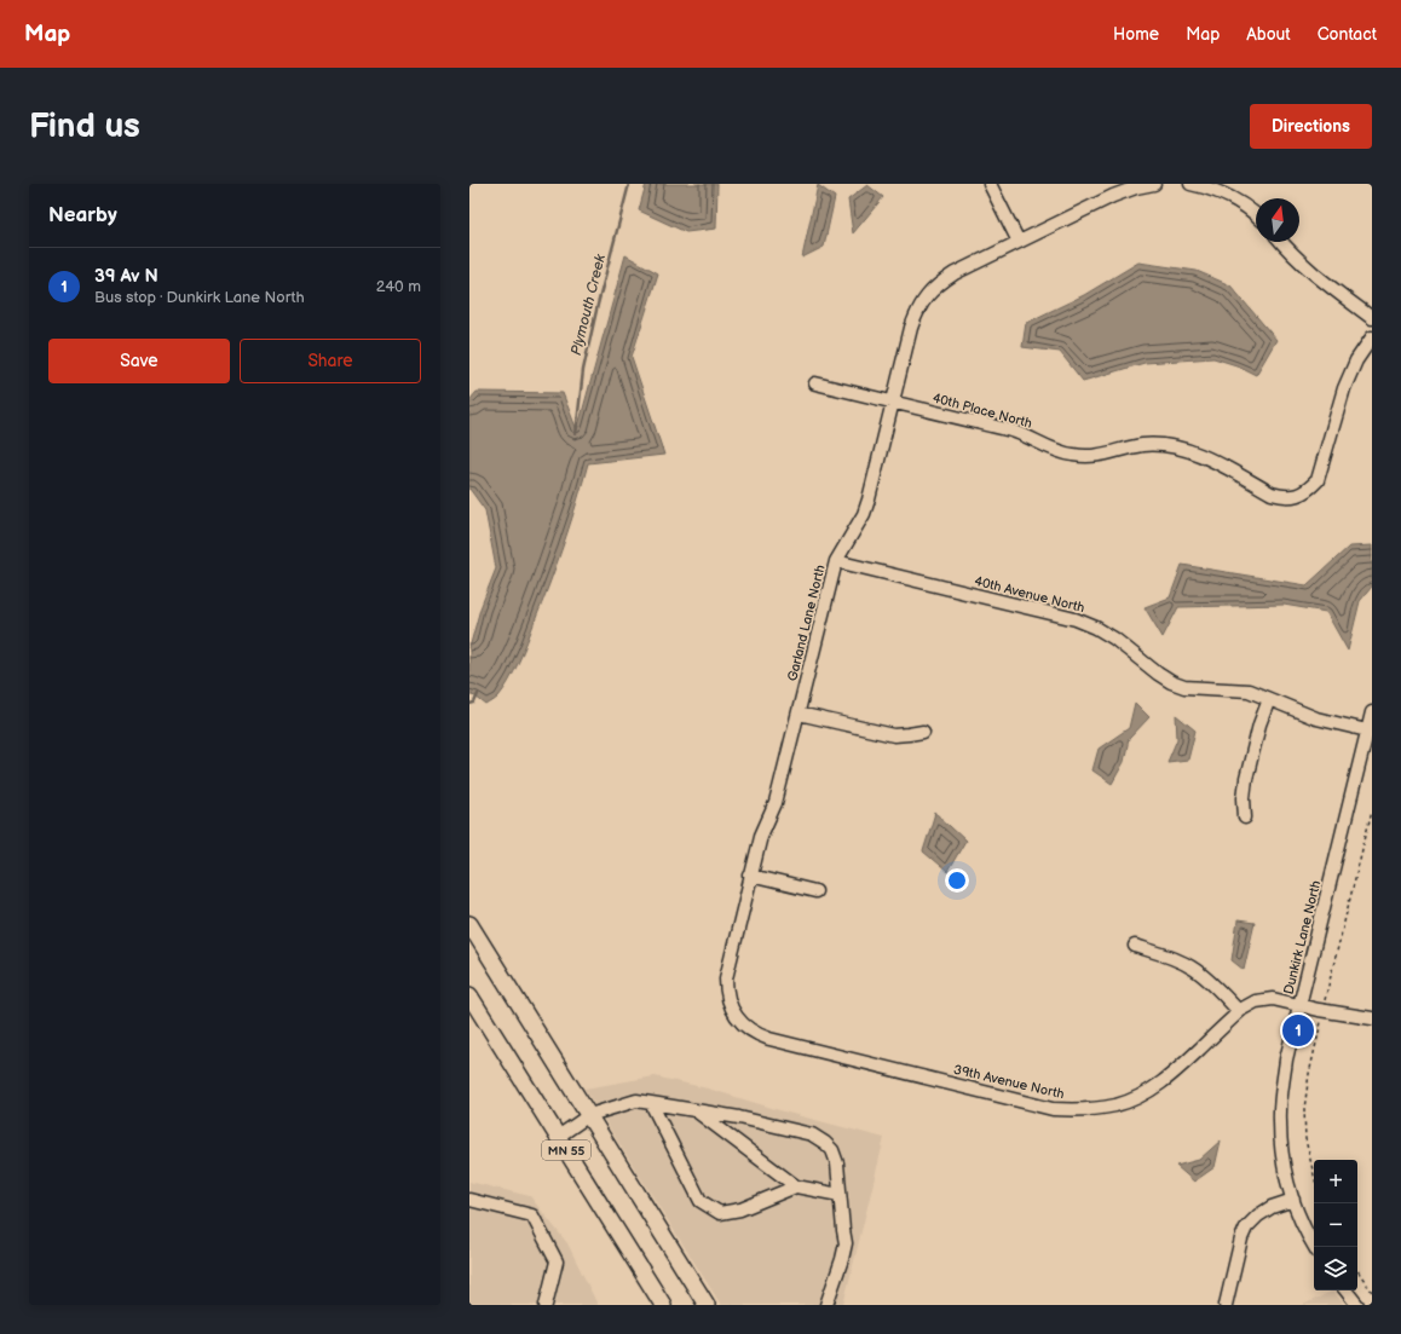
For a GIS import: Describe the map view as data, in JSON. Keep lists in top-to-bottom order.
{
  "streets": {
    "main road": ["MN 55"],
    "street": [
      "40th Place North",
      "40th Avenue North",
      "Garland Lane North",
      "Dunkirk Lane North",
      "39th Avenue North"
    ]
  },
  "crossings": [
    ["40th Place North", "Garland Lane North"],
    ["40th Avenue North", "Garland Lane North"],
    ["40th Avenue North", "Dunkirk Lane North"],
    ["Garland Lane North", "39th Avenue North"],
    ["Dunkirk Lane North", "39th Avenue North"]
  ],
  "water": ["Plymouth Creek"],
  "north": "top",
  "page": {
    "header": "Map",
    "nav": [
      "Home",
      "Map",
      "About",
      "Contact"
    ],
    "buttons": [
      "Directions",
      ["Save", "Share"]
    ],
    "title": "Find us",
    "heading": "Nearby",
    "list": [
      {
        "mark": "1",
        "name": "39 Av N",
        "note": "Bus stop · Dunkirk Lane North",
        "value": "240 m"
      }
    ],
    "pins": "1",
    "map_buttons": ["+", "−"]
  }
}
